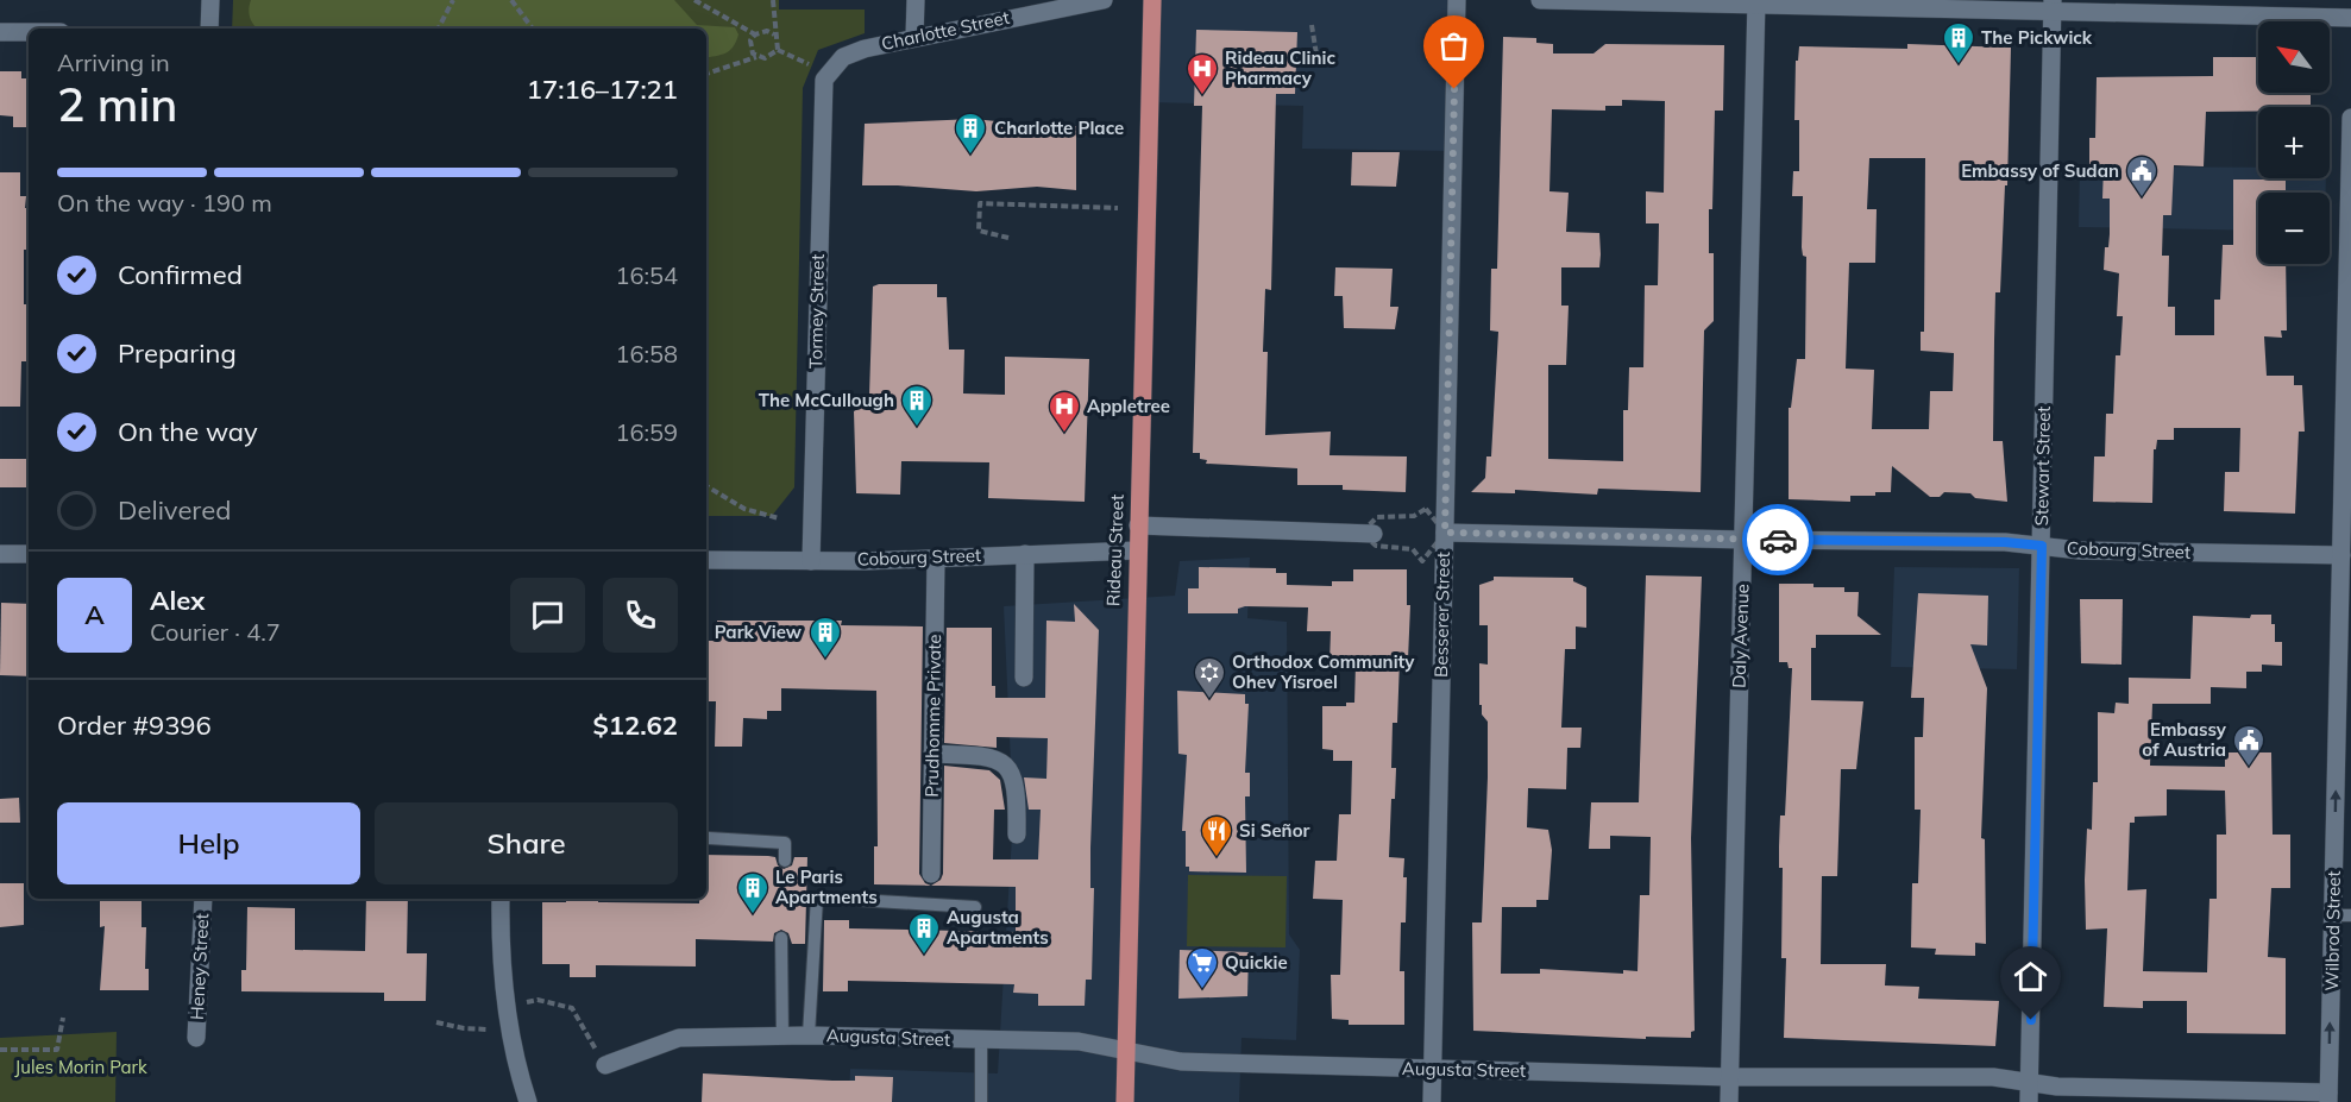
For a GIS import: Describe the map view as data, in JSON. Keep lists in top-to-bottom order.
{
  "streets": {
    "main road": ["Rideau Street"],
    "street": [
      "Charlotte Street",
      "Tormey Street",
      "Stewart Street",
      "Cobourg Street",
      "Besserer Street",
      "Daly Avenue",
      "Prudhomme Private",
      "Wilbrod Street",
      "Heney Street",
      "Augusta Street"
    ]
  },
  "crossings": [
    ["Charlotte Street", "Tormey Street"],
    ["Tormey Street", "Cobourg Street"],
    ["Stewart Street", "Cobourg Street"],
    ["Stewart Street", "Augusta Street"],
    ["Rideau Street", "Cobourg Street"],
    ["Rideau Street", "Augusta Street"],
    ["Cobourg Street", "Besserer Street"],
    ["Cobourg Street", "Daly Avenue"],
    ["Cobourg Street", "Prudhomme Private"],
    ["Cobourg Street", "Wilbrod Street"],
    ["Besserer Street", "Augusta Street"],
    ["Daly Avenue", "Augusta Street"],
    ["Wilbrod Street", "Augusta Street"]
  ],
  "one_way": ["Wilbrod Street"],
  "parks": ["Jules Morin Park"],
  "places": {
    "building": [
      "The Pickwick",
      "Charlotte Place",
      "The McCullough",
      "Park View",
      "Le Paris Apartments",
      "Augusta Apartments"
    ],
    "hospital": ["Rideau Clinic Pharmacy", "Appletree"],
    "public building": ["Embassy of Sudan", "Embassy of Austria"],
    "synagogue": ["Orthodox Community Ohev Yisroel"],
    "restaurant": ["Si Señor"],
    "supermarket": ["Quickie"]
  },
  "north": "top left",
  "page": {
    "map_buttons": ["+", "−"],
    "heading": ["2 min", "Arriving in", "17:16–17:21"],
    "panel": [
      "Alex",
      "Courier · 4.7",
      "Order #9396",
      "$12.62"
    ],
    "bar": "On the way · 190 m",
    "list": [
      ["Confirmed", "16:54"],
      ["Preparing", "16:58"],
      ["On the way", "16:59"],
      "Delivered"
    ],
    "round": "A",
    "buttons": ["Help", "Share"]
  }
}
